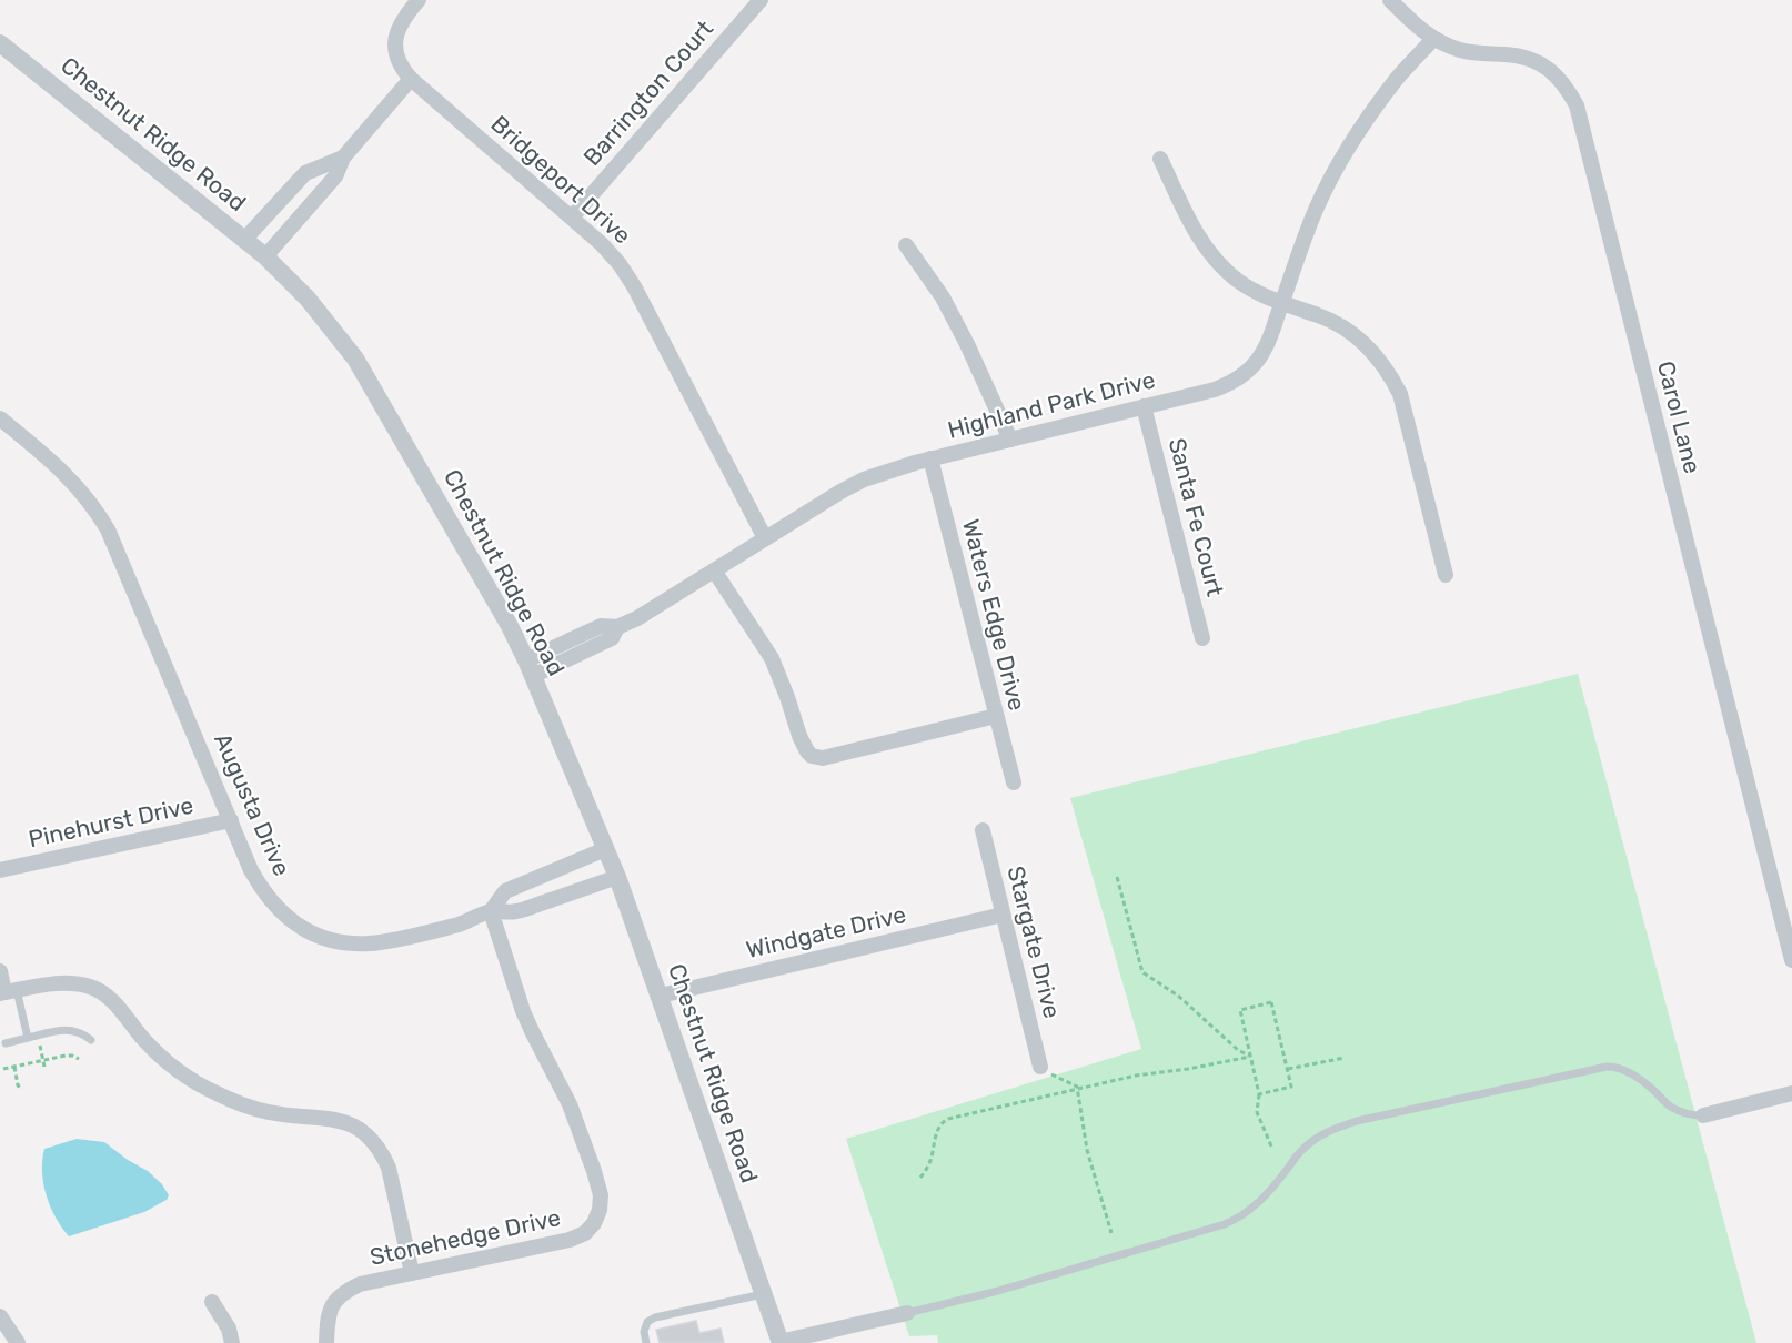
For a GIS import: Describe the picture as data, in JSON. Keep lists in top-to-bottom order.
{
  "streets": {
    "street": [
      "Barrington Court",
      "Chestnut Ridge Road",
      "Bridgeport Drive",
      "Highland Park Drive",
      "Carol Lane",
      "Santa Fe Court",
      "Waters Edge Drive",
      "Augusta Drive",
      "Pinehurst Drive",
      "Windgate Drive",
      "Stargate Drive",
      "Stonehedge Drive"
    ]
  },
  "crossings": [
    ["Barrington Court", "Bridgeport Drive"],
    ["Chestnut Ridge Road", "Highland Park Drive"],
    ["Chestnut Ridge Road", "Augusta Drive"],
    ["Chestnut Ridge Road", "Windgate Drive"],
    ["Bridgeport Drive", "Highland Park Drive"],
    ["Highland Park Drive", "Carol Lane"],
    ["Highland Park Drive", "Santa Fe Court"],
    ["Highland Park Drive", "Waters Edge Drive"],
    ["Augusta Drive", "Pinehurst Drive"],
    ["Augusta Drive", "Stonehedge Drive"],
    ["Windgate Drive", "Stargate Drive"]
  ]
}
